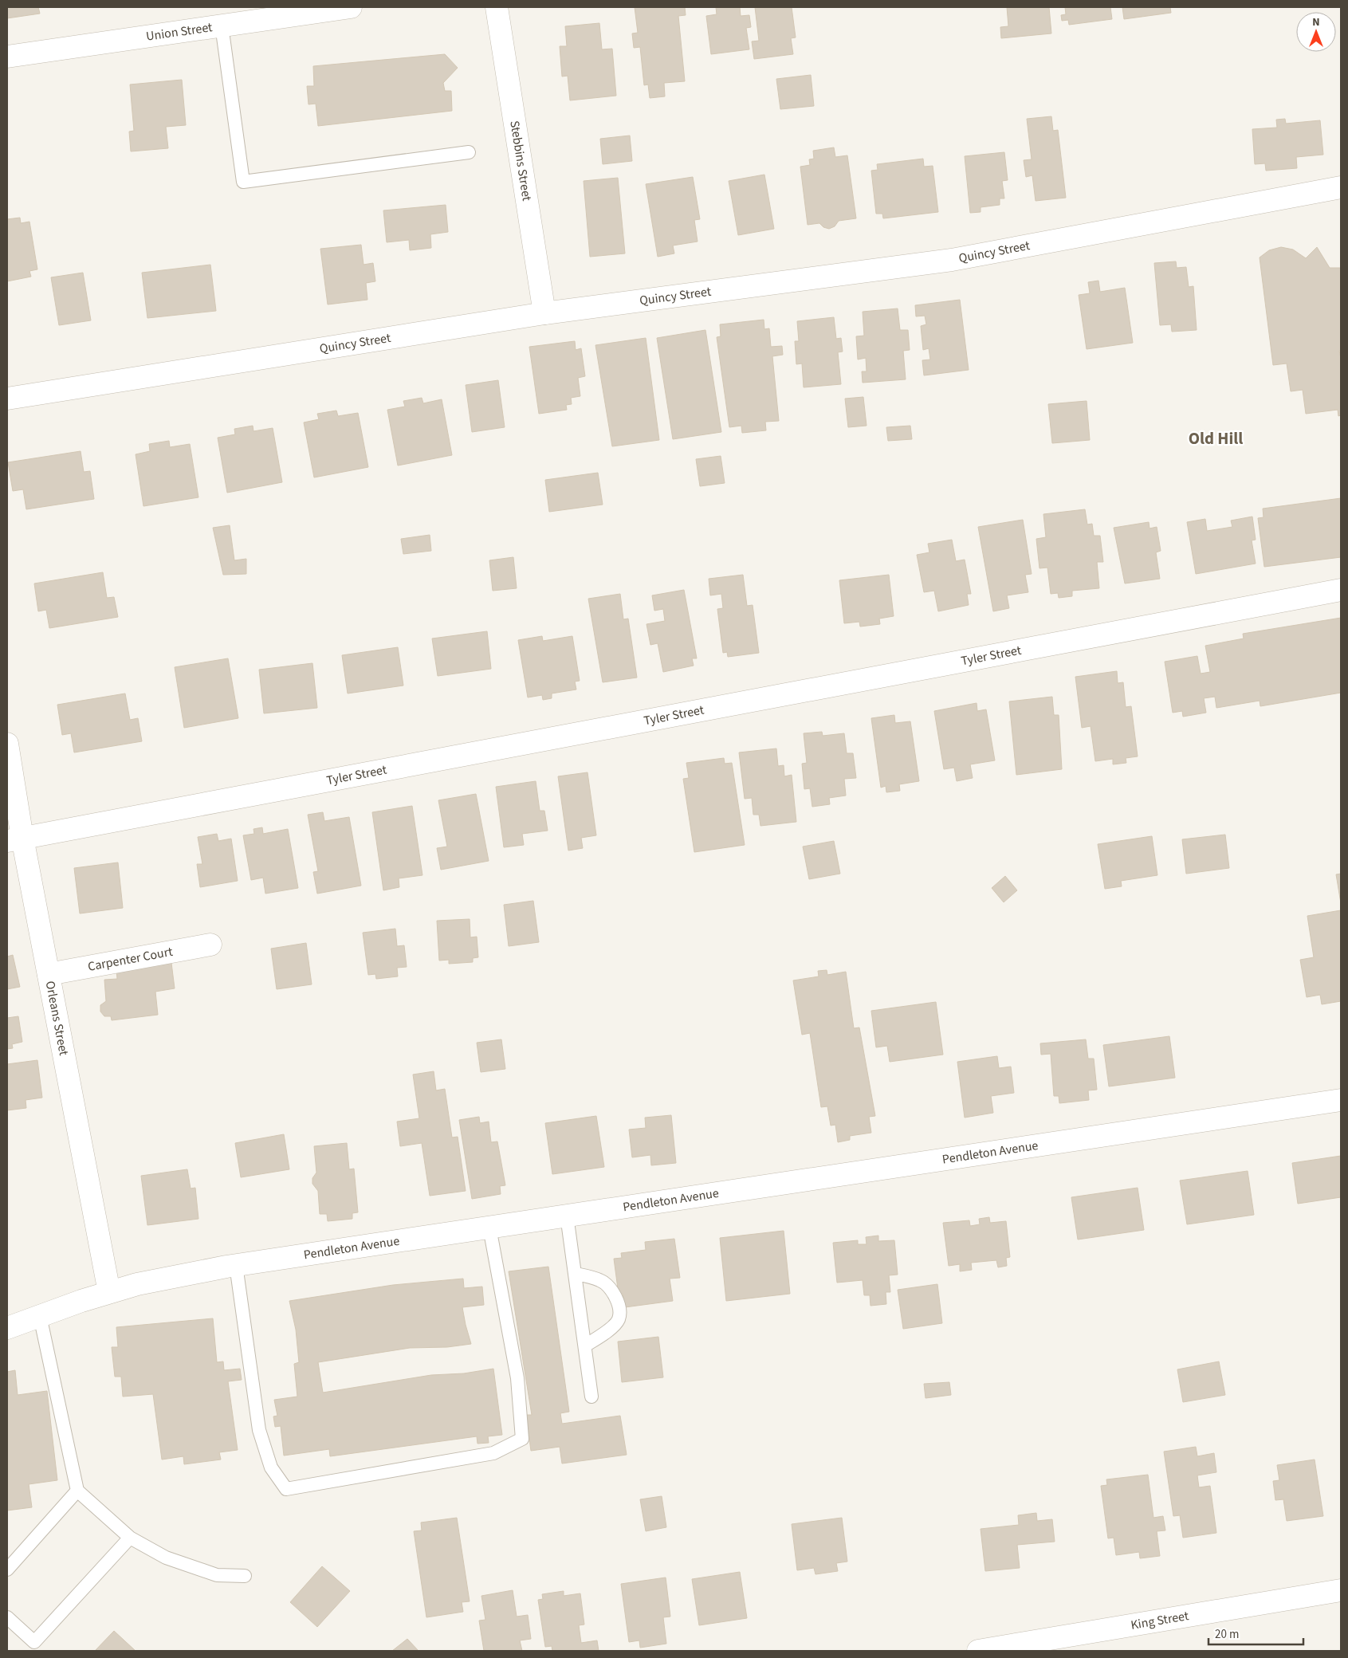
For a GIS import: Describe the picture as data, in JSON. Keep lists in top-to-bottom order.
{
  "streets": {
    "street": [
      "Union Street",
      "Stebbins Street",
      "Quincy Street",
      "Tyler Street",
      "Carpenter Court",
      "Orleans Street",
      "Pendleton Avenue",
      "King Street"
    ]
  },
  "crossings": [
    ["Stebbins Street", "Quincy Street"],
    ["Tyler Street", "Orleans Street"],
    ["Carpenter Court", "Orleans Street"],
    ["Orleans Street", "Pendleton Avenue"]
  ],
  "districts": ["Old Hill"],
  "scale_bar": "20 m",
  "north": "top"
}
